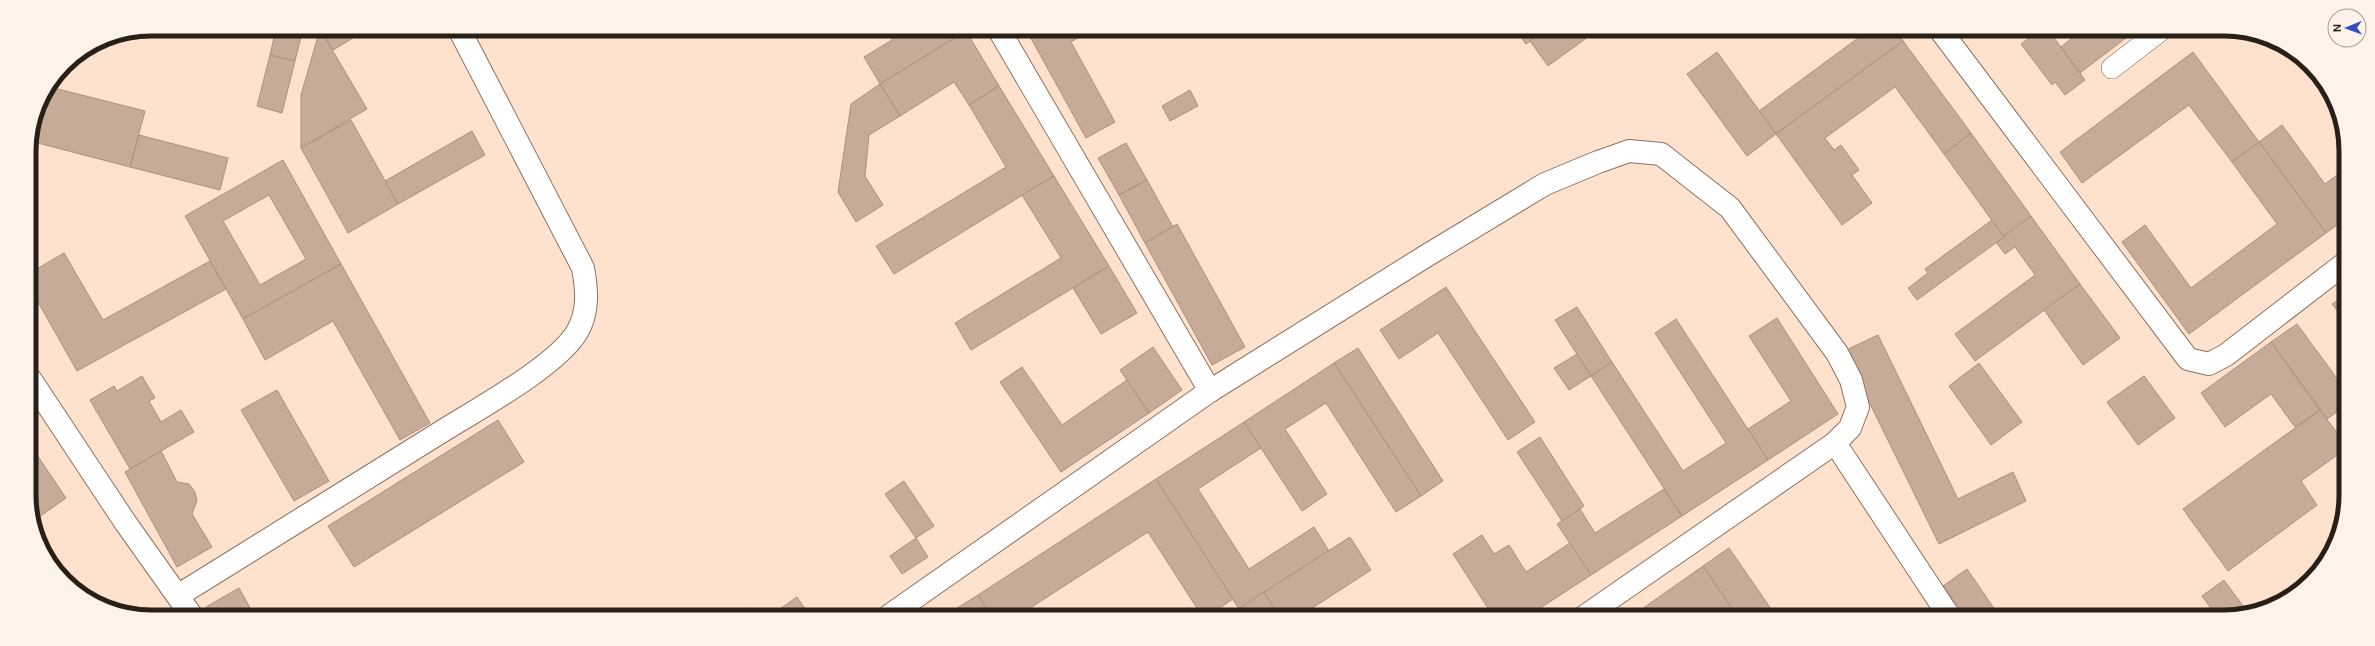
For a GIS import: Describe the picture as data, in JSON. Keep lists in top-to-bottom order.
{
  "north": "left"
}
